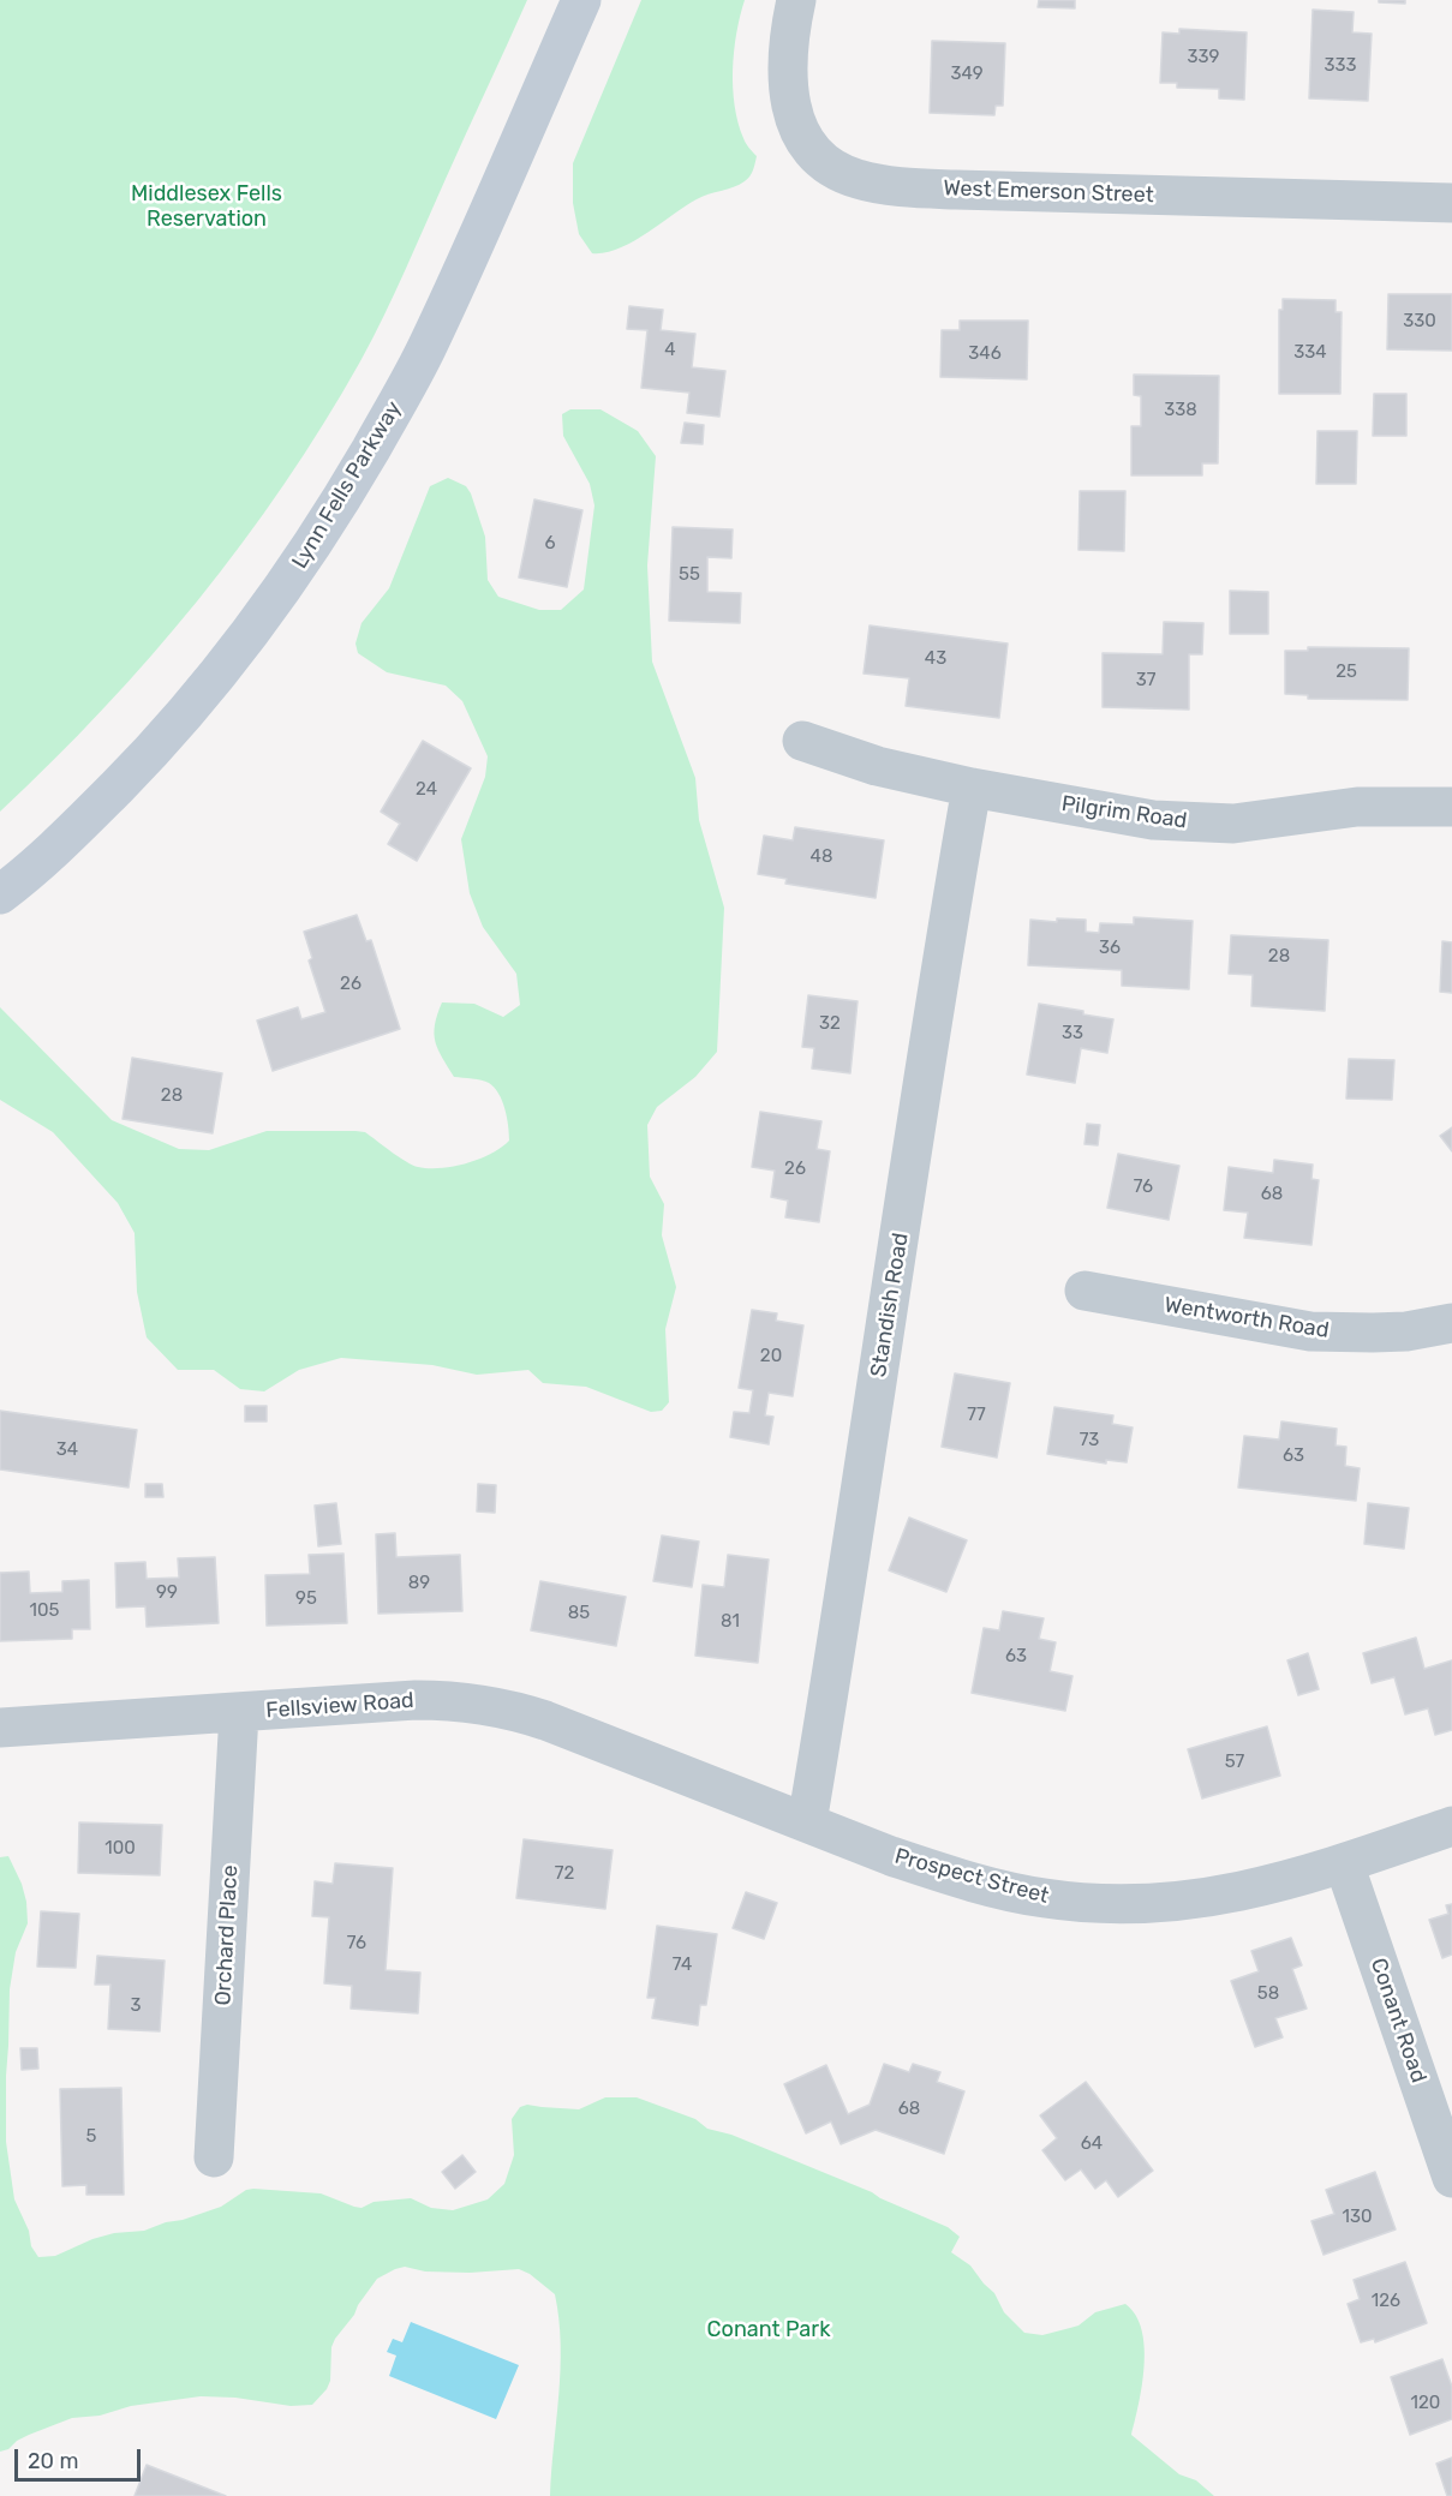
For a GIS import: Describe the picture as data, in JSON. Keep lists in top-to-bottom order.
{
  "streets": {
    "main road": ["Lynn Fells Parkway"],
    "street": [
      "West Emerson Street",
      "Pilgrim Road",
      "Standish Road",
      "Wentworth Road",
      "Fellsview Road",
      "Prospect Street",
      "Orchard Place",
      "Conant Road"
    ]
  },
  "crossings": [
    ["Pilgrim Road", "Standish Road"],
    ["Standish Road", "Prospect Street"],
    ["Fellsview Road", "Prospect Street"],
    ["Fellsview Road", "Orchard Place"],
    ["Prospect Street", "Conant Road"]
  ],
  "parks": ["Middlesex Fells Reservation", "Conant Park"],
  "house_numbers": [
    "339",
    "333",
    "349",
    "330",
    "4",
    "334",
    "346",
    "338",
    "6",
    "55",
    "43",
    "25",
    "37",
    "24",
    "48",
    "36",
    "28",
    "26",
    "32",
    "33",
    "28",
    "26",
    "76",
    "68",
    "20",
    "77",
    "73",
    "34",
    "63",
    "89",
    "99",
    "95",
    "105",
    "85",
    "81",
    "63",
    "57",
    "100",
    "72",
    "76",
    "74",
    "58",
    "3",
    "68",
    "5",
    "64",
    "130",
    "126",
    "120"
  ],
  "scale_bar": "20 m"
}
